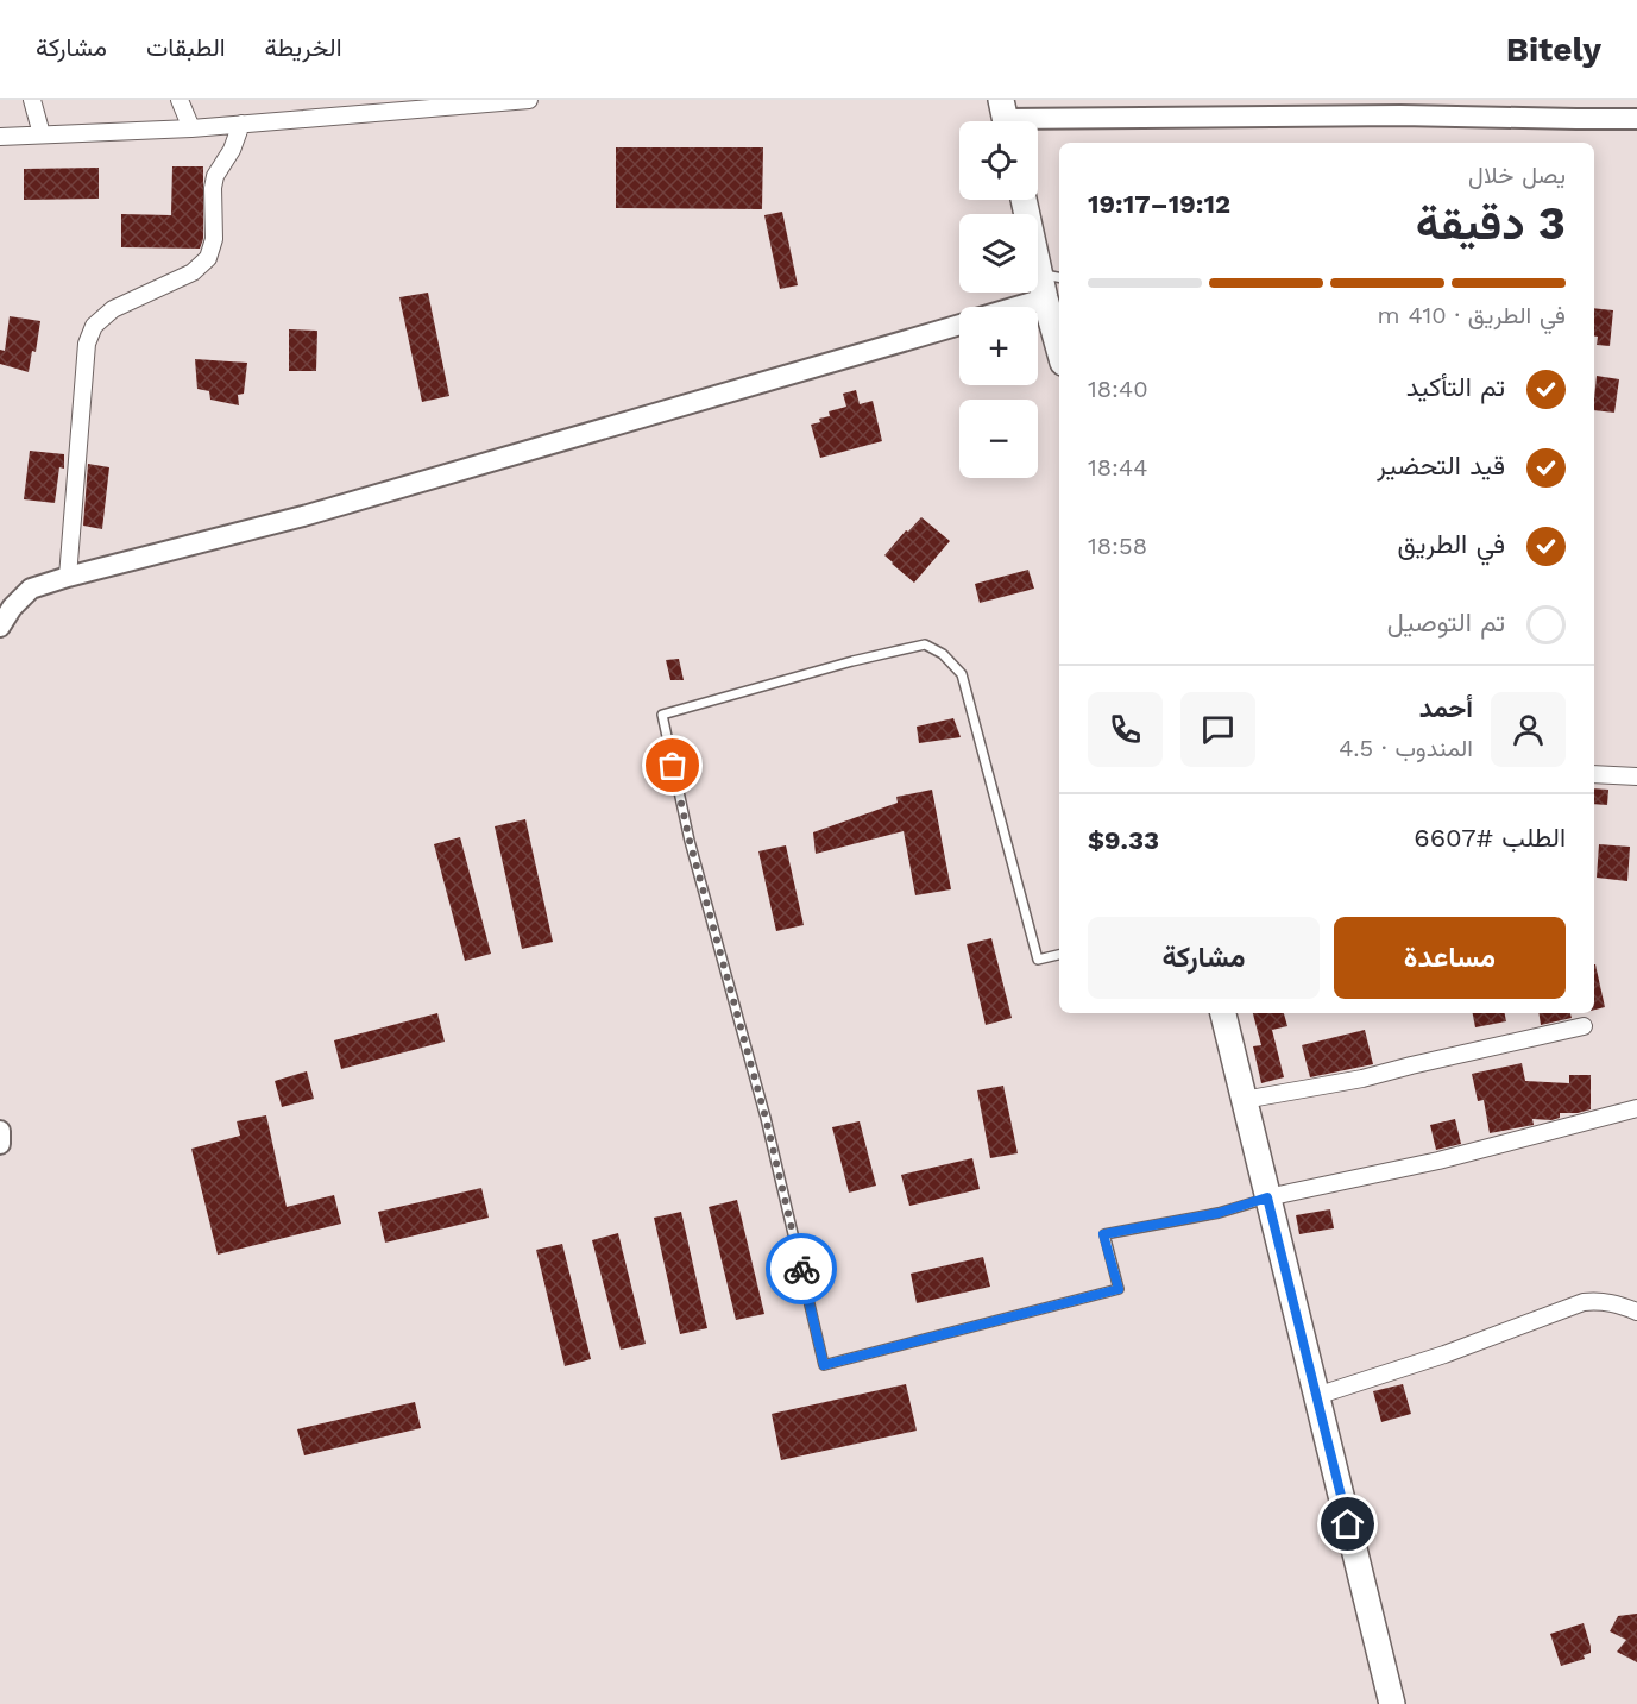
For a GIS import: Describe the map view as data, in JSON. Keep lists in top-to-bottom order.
{
  "page": {
    "header": "Bitely",
    "nav": ["الخريطة", "الطبقات", "مشاركة"],
    "map_buttons": ["+", "−"],
    "heading": ["3 دقيقة", "يصل خلال", "19:12–19:17"],
    "panel": [
      "أحمد",
      "المندوب · 4.5",
      "الطلب #6607",
      "$9.33"
    ],
    "bar": "في الطريق · 410 m",
    "list": [
      ["تم التأكيد", "18:40"],
      ["قيد التحضير", "18:44"],
      ["في الطريق", "18:58"],
      "تم التوصيل"
    ],
    "buttons": ["مساعدة", "مشاركة"]
  }
}
